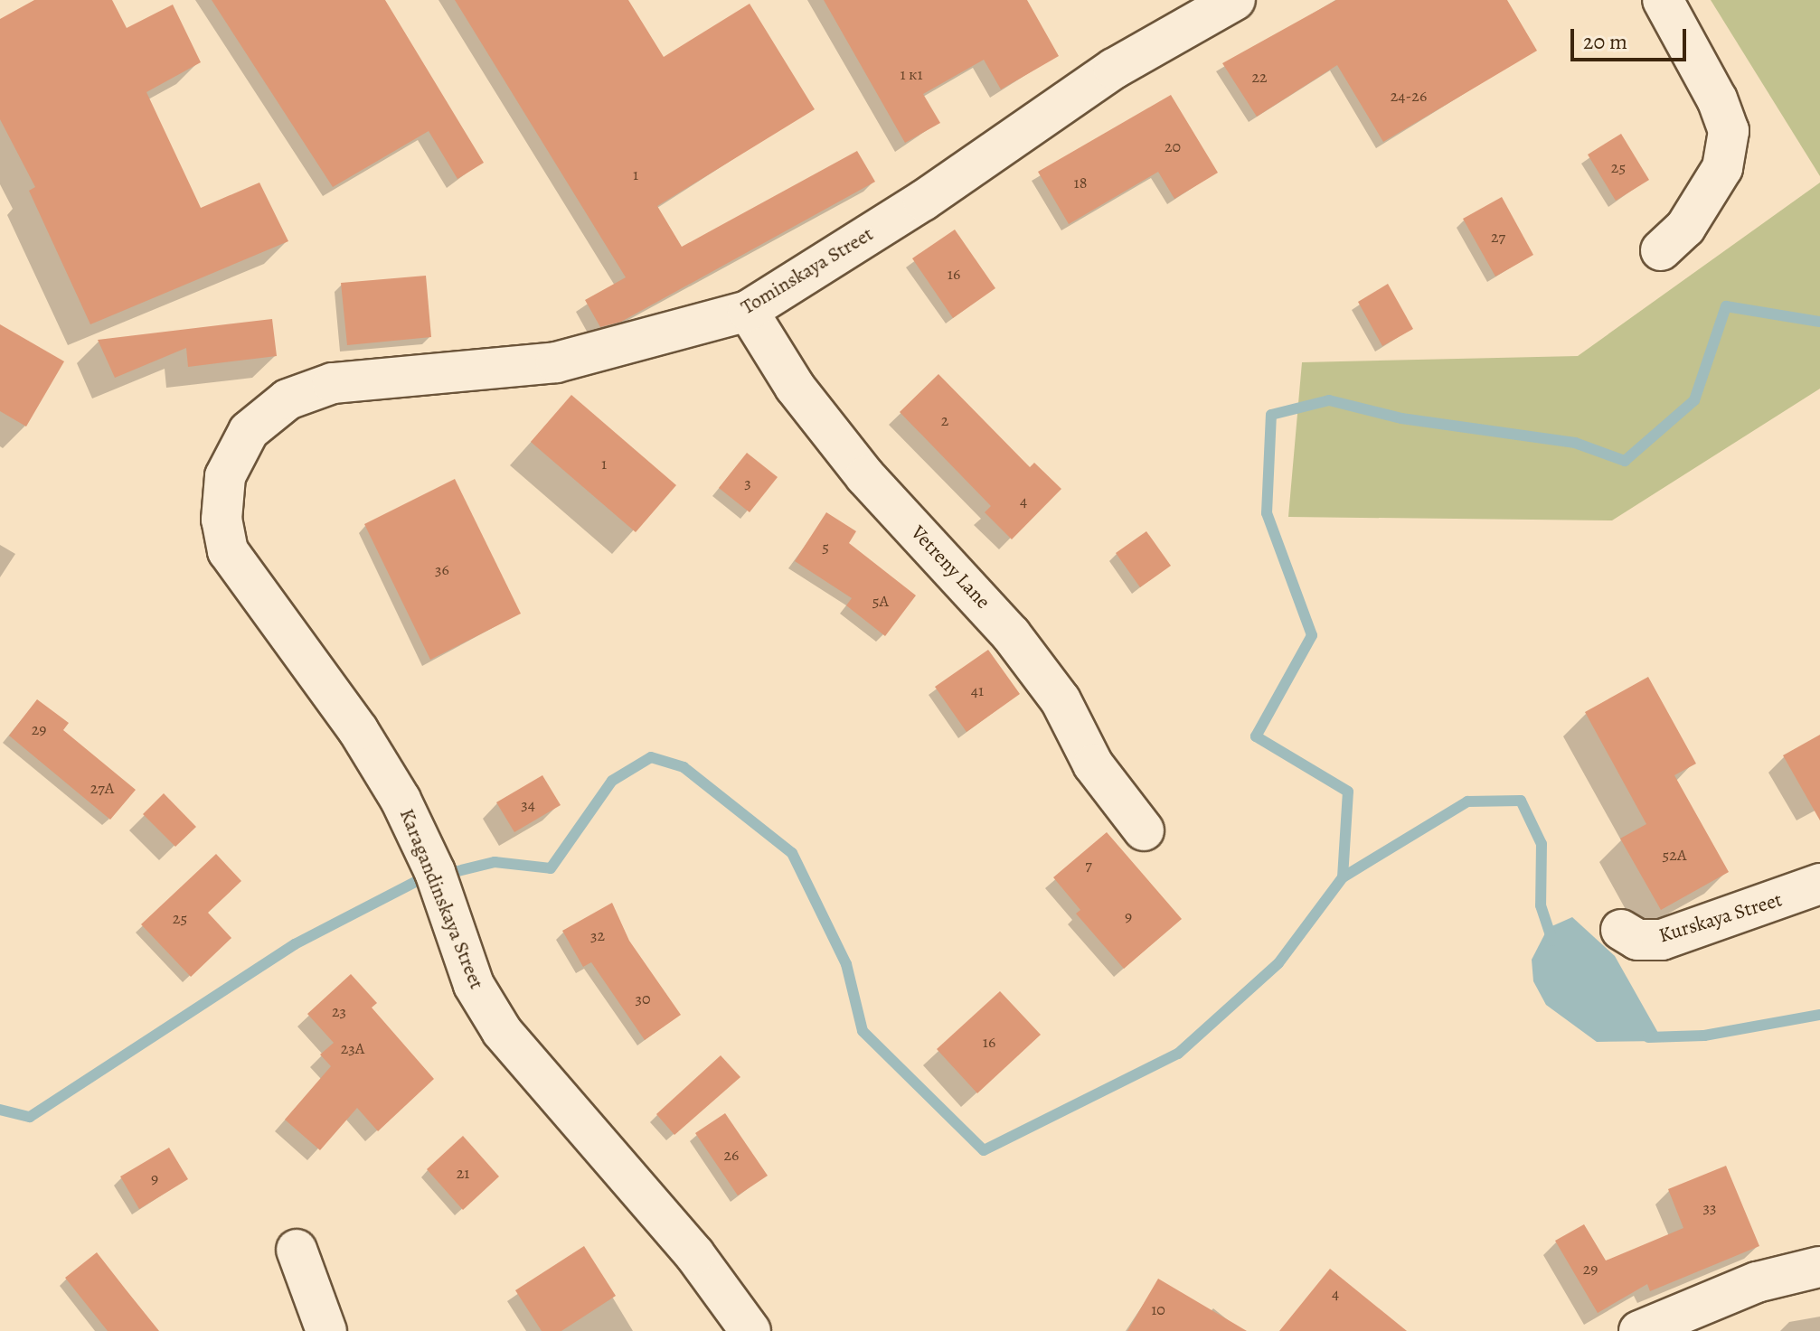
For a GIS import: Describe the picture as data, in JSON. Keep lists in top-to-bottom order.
{
  "streets": {
    "street": [
      "Tominskaya Street",
      "Vetreny Lane",
      "Karagandinskaya Street",
      "Kurskaya Street"
    ]
  },
  "crossings": [
    ["Tominskaya Street", "Vetreny Lane"],
    ["Tominskaya Street", "Karagandinskaya Street"]
  ],
  "house_numbers": [
    "1 к1",
    "22",
    "24-26",
    "20",
    "25",
    "1",
    "18",
    "27",
    "16",
    "2",
    "1",
    "3",
    "4",
    "5",
    "36",
    "5А",
    "41",
    "29",
    "27А",
    "34",
    "52А",
    "7",
    "9",
    "25",
    "32",
    "30",
    "23",
    "16",
    "23А",
    "26",
    "21",
    "9",
    "33",
    "29",
    "4",
    "10"
  ],
  "scale_bar": "20 m"
}
